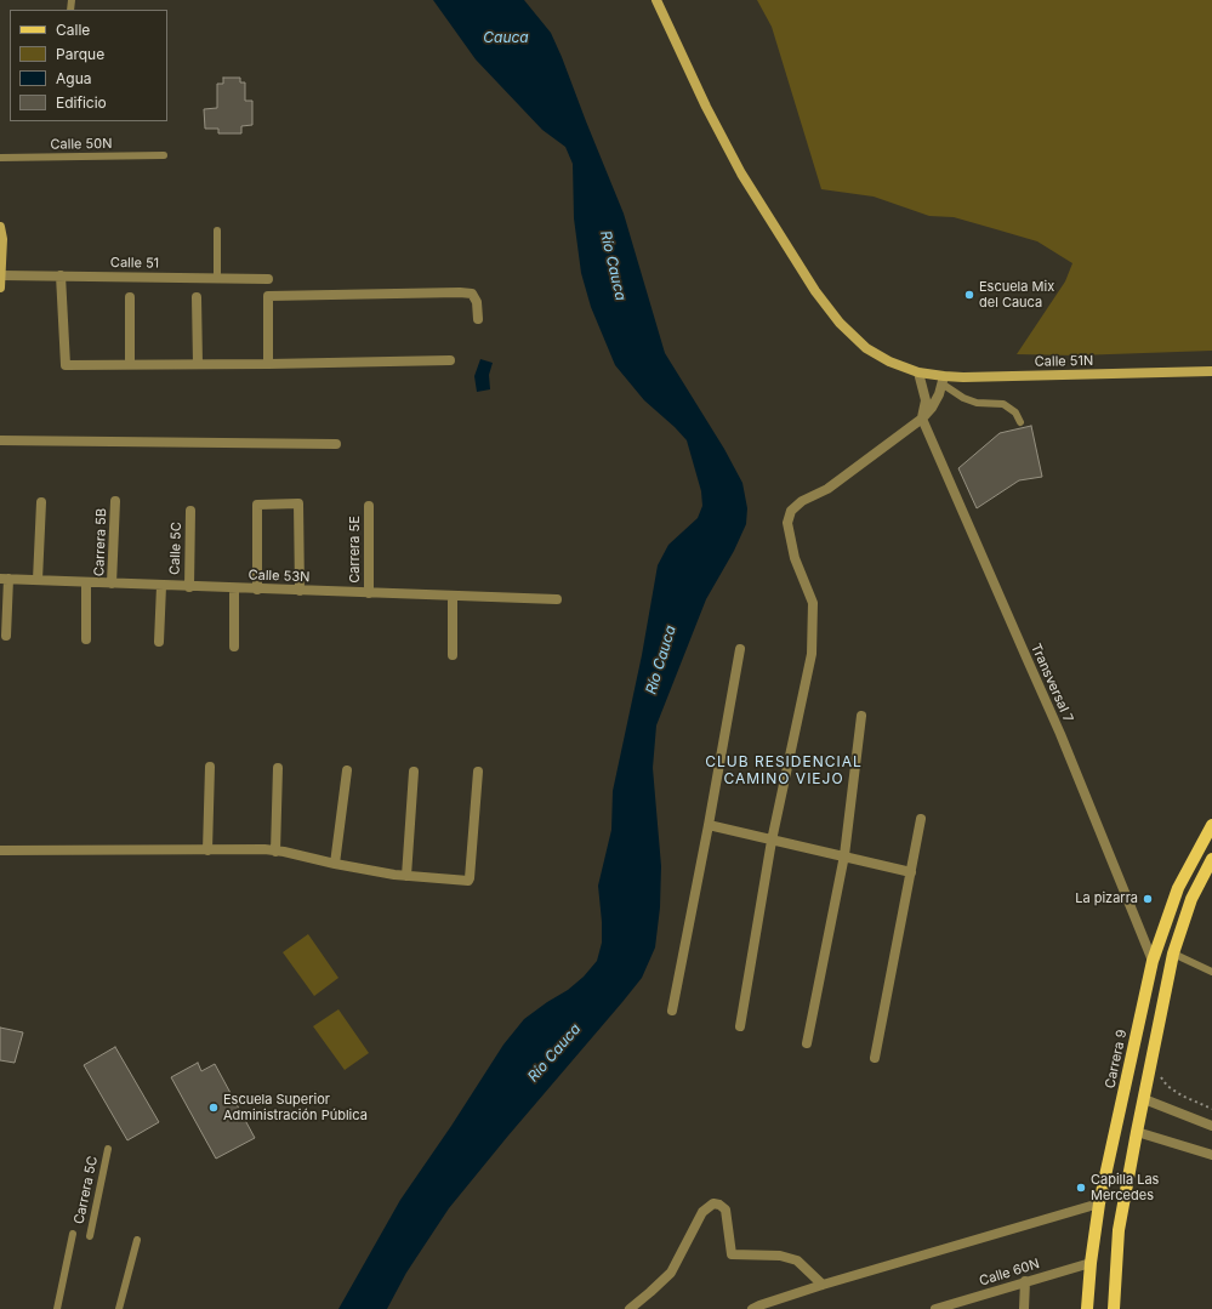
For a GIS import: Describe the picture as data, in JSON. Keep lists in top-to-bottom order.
{
  "streets": {
    "main road": ["Calle 51N", "Carrera 9"],
    "street": [
      "Calle 51",
      "Carrera 5B",
      "Calle 5C",
      "Carrera 5E",
      "Calle 53N",
      "Transversal 7",
      "Calle 60N"
    ],
    "lane": ["Calle 50N", "Carrera 5C"]
  },
  "crossings": [
    ["Carrera 5B", "Calle 53N"],
    ["Calle 5C", "Calle 53N"],
    ["Carrera 5E", "Calle 53N"],
    ["Transversal 7", "Carrera 9"],
    ["Carrera 9", "Calle 60N"]
  ],
  "districts": ["CLUB RESIDENCIAL CAMINO VIEJO"],
  "water": ["Cauca", "Río Cauca"],
  "places": [
    "Escuela Mix del Cauca",
    "La pizarra",
    "Escuela Superior Administración Pública",
    "Capilla Las Mercedes"
  ],
  "legend": [
    "Calle",
    "Parque",
    "Agua",
    "Edificio"
  ]
}
